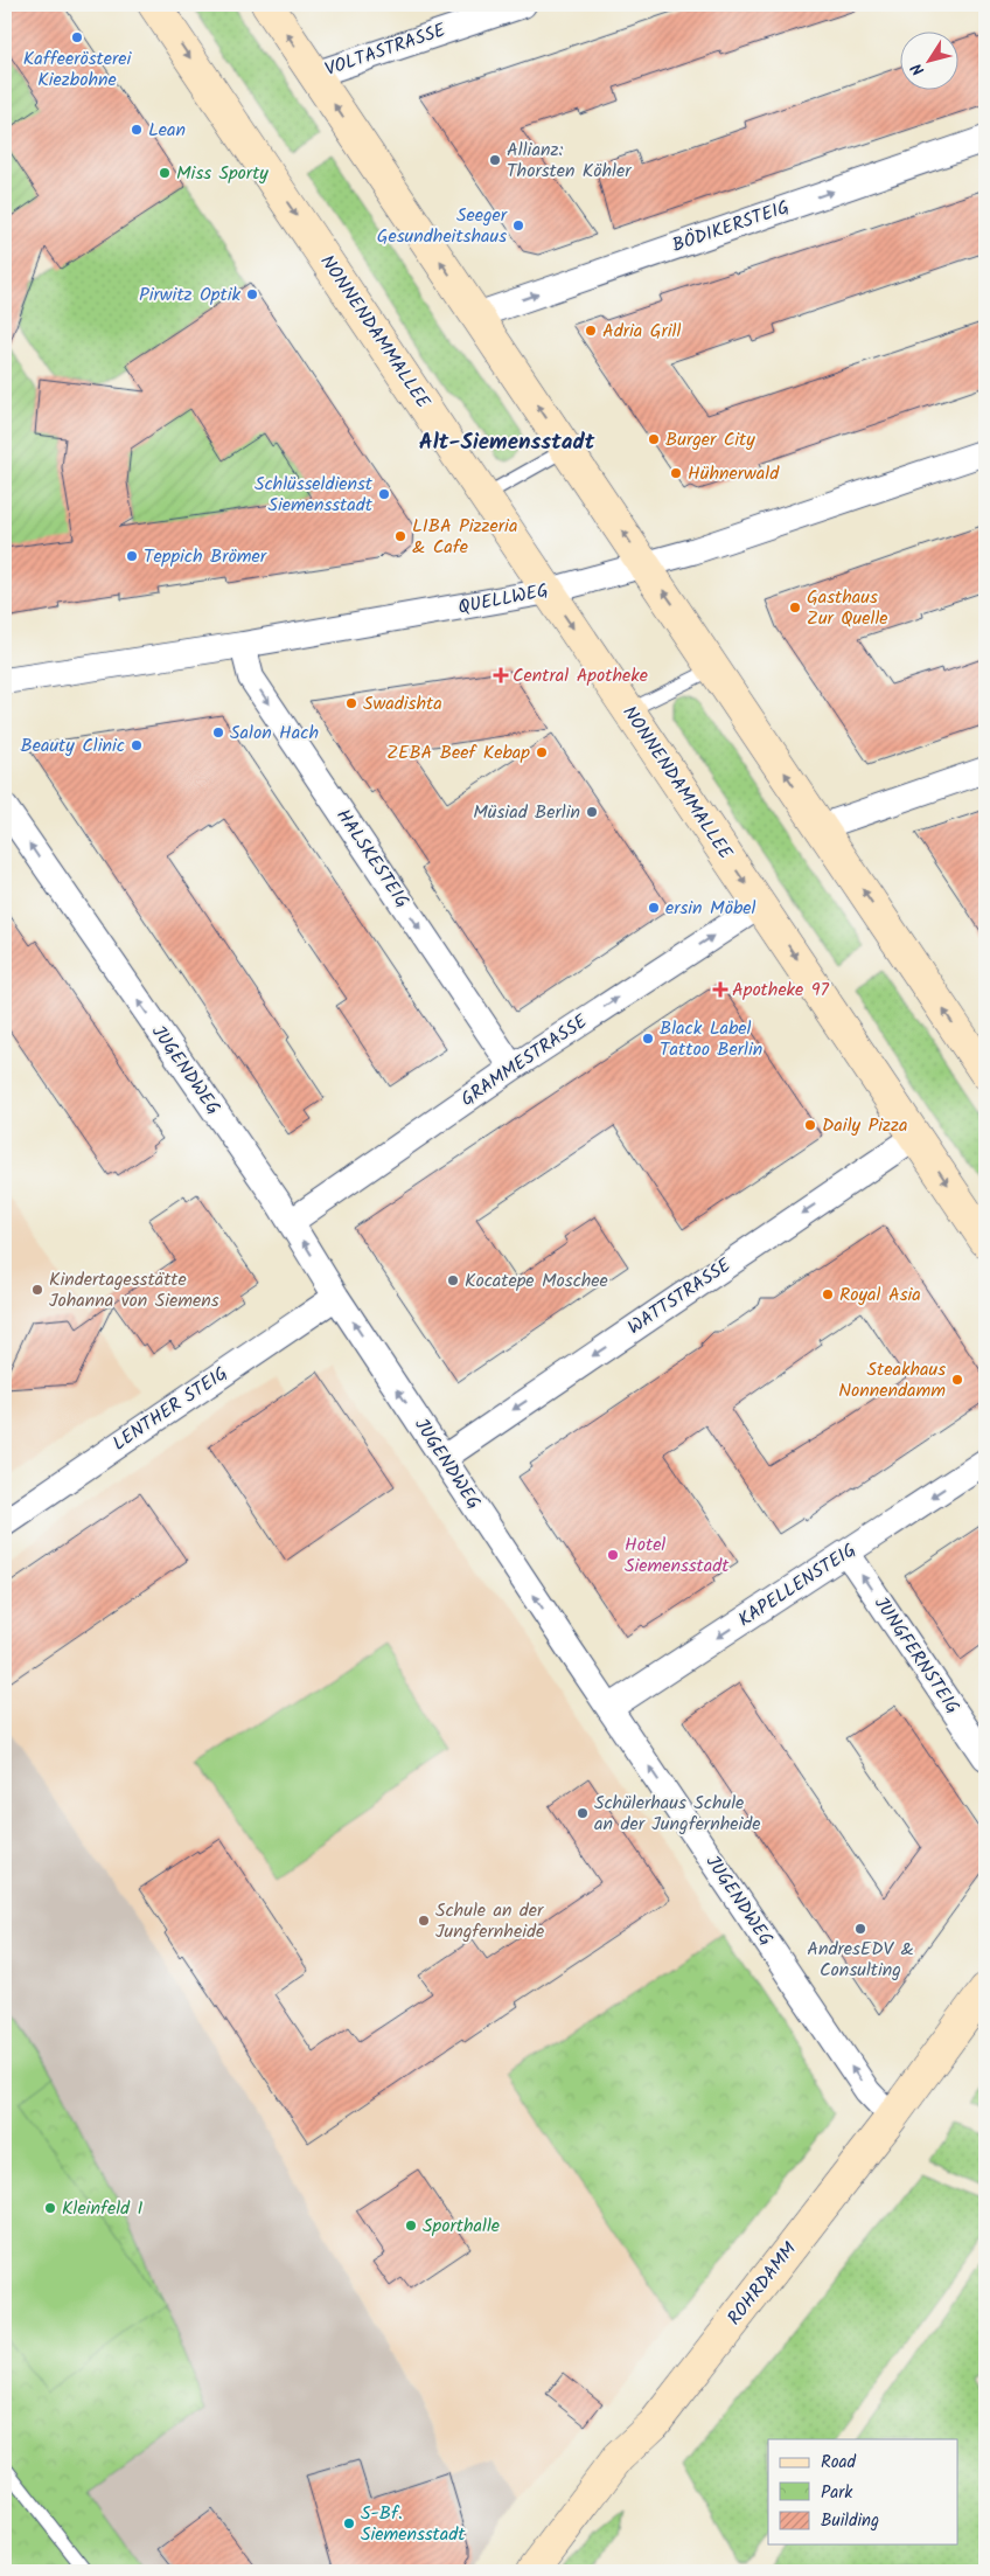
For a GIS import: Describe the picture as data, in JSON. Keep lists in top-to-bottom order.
{
  "streets": {
    "main road": ["NONNENDAMMALLEE", "ROHRDAMM"],
    "street": [
      "VOLTASTRASSE",
      "BÖDIKERSTEIG",
      "QUELLWEG",
      "HALSKESTEIG",
      "GRAMMESTRASSE",
      "JUGENDWEG",
      "WATTSTRASSE",
      "LENTHER STEIG",
      "KAPELLENSTEIG",
      "JUNGFERNSTEIG"
    ]
  },
  "crossings": [
    ["NONNENDAMMALLEE", "QUELLWEG"],
    ["NONNENDAMMALLEE", "GRAMMESTRASSE"],
    ["NONNENDAMMALLEE", "WATTSTRASSE"],
    ["QUELLWEG", "HALSKESTEIG"],
    ["HALSKESTEIG", "GRAMMESTRASSE"],
    ["GRAMMESTRASSE", "JUGENDWEG"],
    ["JUGENDWEG", "WATTSTRASSE"],
    ["JUGENDWEG", "LENTHER STEIG"],
    ["JUGENDWEG", "KAPELLENSTEIG"],
    ["JUGENDWEG", "ROHRDAMM"],
    ["KAPELLENSTEIG", "JUNGFERNSTEIG"]
  ],
  "one_way": [
    "BÖDIKERSTEIG",
    "HALSKESTEIG",
    "GRAMMESTRASSE",
    "JUGENDWEG",
    "WATTSTRASSE",
    "KAPELLENSTEIG",
    "JUNGFERNSTEIG"
  ],
  "districts": ["Alt-Siemensstadt"],
  "places": {
    "other": [
      "Kaffeerösterei Kiezbohne",
      "Lean",
      "Allianz: Thorsten Köhler",
      "Miss Sporty",
      "Seeger Gesundheitshaus",
      "Pirwitz Optik",
      "Adria Grill",
      "Burger City",
      "Hühnerwald",
      "Schlüsseldienst Siemensstadt",
      "LIBA Pizzeria & Cafe",
      "Teppich Brömer",
      "Gasthaus Zur Quelle",
      "Swadishta",
      "Salon Hach",
      "Beauty Clinic",
      "ZEBA Beef Kebap",
      "Müsiad Berlin",
      "ersin Möbel",
      "Black Label Tattoo Berlin",
      "Daily Pizza",
      "Kocatepe Moschee",
      "Kindertagesstätte Johanna von Siemens",
      "Royal Asia",
      "Steakhaus Nonnendamm",
      "Hotel Siemensstadt",
      "Schülerhaus Schule an der Jungfernheide",
      "Schule an der Jungfernheide",
      "AndresEDV & Consulting",
      "Kleinfeld I",
      "Sporthalle",
      "S-Bf. Siemensstadt"
    ],
    "health": ["Central Apotheke", "Apotheke 97"]
  },
  "legend": ["Road", "Park", "Building"],
  "north": "bottom left"
}
